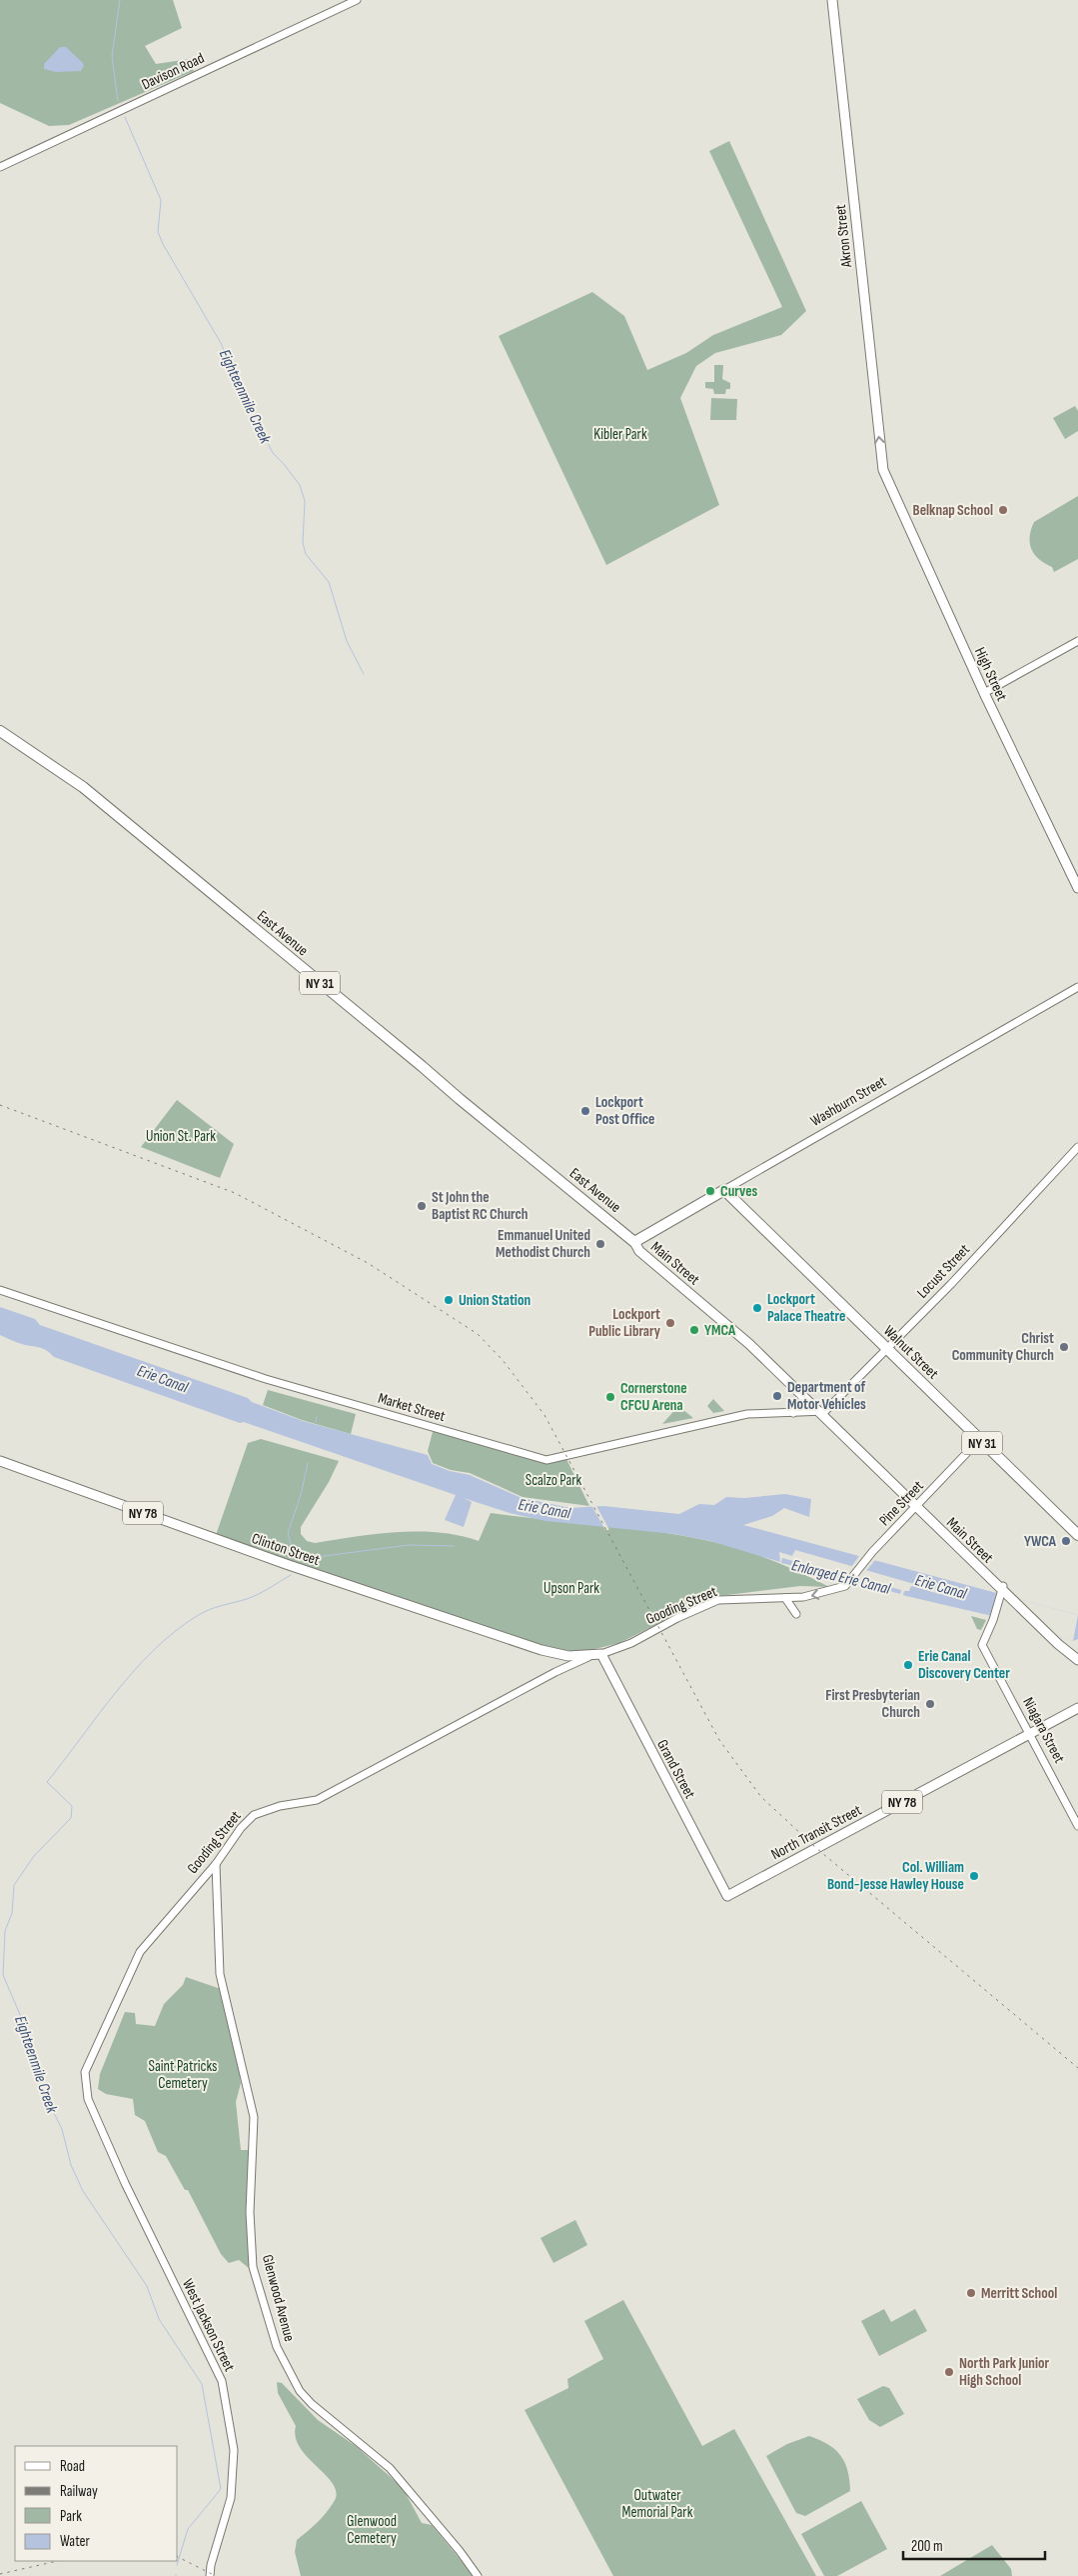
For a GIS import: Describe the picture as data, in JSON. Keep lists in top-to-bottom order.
{
  "streets": {
    "highway": [
      "East Avenue",
      "NY 31",
      "Washburn Street",
      "Walnut Street"
    ],
    "main road": [
      "Akron Street",
      "High Street",
      "Main Street",
      "NY 78",
      "Clinton Street",
      "Gooding Street",
      "Grand Street",
      "North Transit Street"
    ],
    "street": [
      "Davison Road",
      "Locust Street",
      "Market Street",
      "Pine Street",
      "Niagara Street",
      "Glenwood Avenue",
      "West Jackson Street"
    ]
  },
  "crossings": [
    ["Akron Street", "High Street"],
    ["East Avenue", "Washburn Street"],
    ["East Avenue", "Main Street"],
    ["Washburn Street", "Main Street"],
    ["Washburn Street", "Walnut Street"],
    ["Main Street", "Locust Street"],
    ["Main Street", "Market Street"],
    ["Main Street", "Pine Street"],
    ["Main Street", "Niagara Street"],
    ["Locust Street", "Walnut Street"],
    ["Locust Street", "Market Street"],
    ["Walnut Street", "Pine Street"],
    ["Pine Street", "Gooding Street"],
    ["Clinton Street", "Gooding Street"],
    ["Gooding Street", "Grand Street"],
    ["Gooding Street", "Glenwood Avenue"],
    ["Gooding Street", "West Jackson Street"],
    ["Niagara Street", "North Transit Street"],
    ["Grand Street", "North Transit Street"]
  ],
  "one_way": ["Akron Street"],
  "water": ["Eighteenmile Creek", "Erie Canal", "Enlarged Erie Canal"],
  "parks": [
    "Kibler Park",
    "Union St. Park",
    "Scalzo Park",
    "Upson Park",
    "Saint Patricks Cemetery",
    "Outwater Memorial Park",
    "Glenwood Cemetery"
  ],
  "places": [
    "Belknap School",
    "Lockport Post Office",
    "Curves",
    "St John the Baptist RC Church",
    "Emmanuel United Methodist Church",
    "Union Station",
    "Lockport Palace Theatre",
    "Lockport Public Library",
    "YMCA",
    "Christ Community Church",
    "Department of Motor Vehicles",
    "Cornerstone CFCU Arena",
    "YWCA",
    "Erie Canal Discovery Center",
    "First Presbyterian Church",
    "Col. William Bond-Jesse Hawley House",
    "Merritt School",
    "North Park Junior High School"
  ],
  "legend": [
    "Road",
    "Railway",
    "Park",
    "Water"
  ],
  "scale_bar": "200 m"
}
